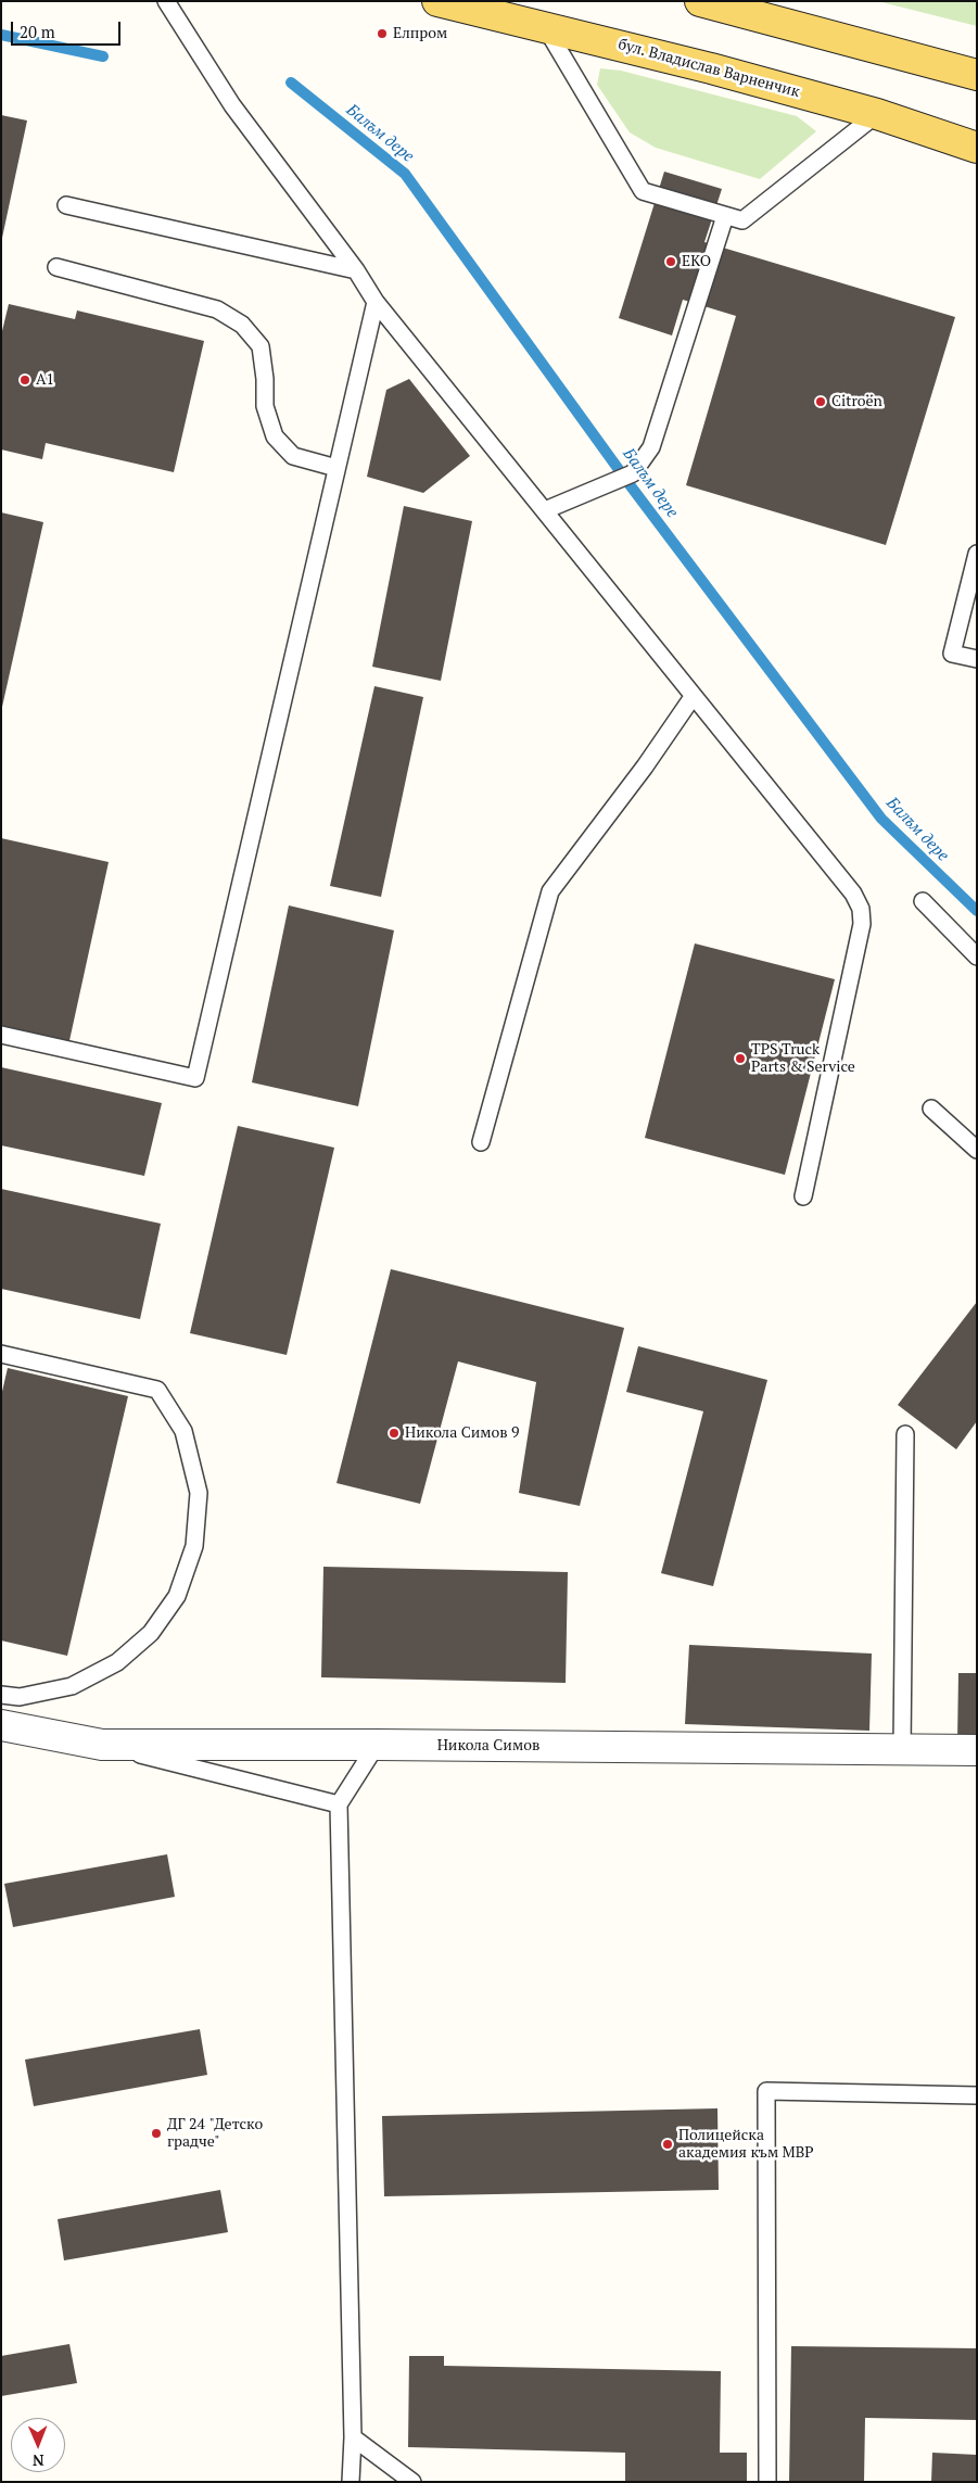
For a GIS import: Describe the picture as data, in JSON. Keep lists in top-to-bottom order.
{
  "streets": {
    "main road": ["бул. Владислав Варненчик"],
    "street": ["Никола Симов"]
  },
  "water": ["Балъм дере"],
  "places": [
    "Елпром",
    "EKO",
    "A1",
    "Citroën",
    "TPS Truck Parts & Service",
    "Никола Симов 9",
    "ДГ 24 \"Детско градче\"",
    "Полицейска академия към МВР"
  ],
  "scale_bar": "20 m",
  "north": "bottom"
}
